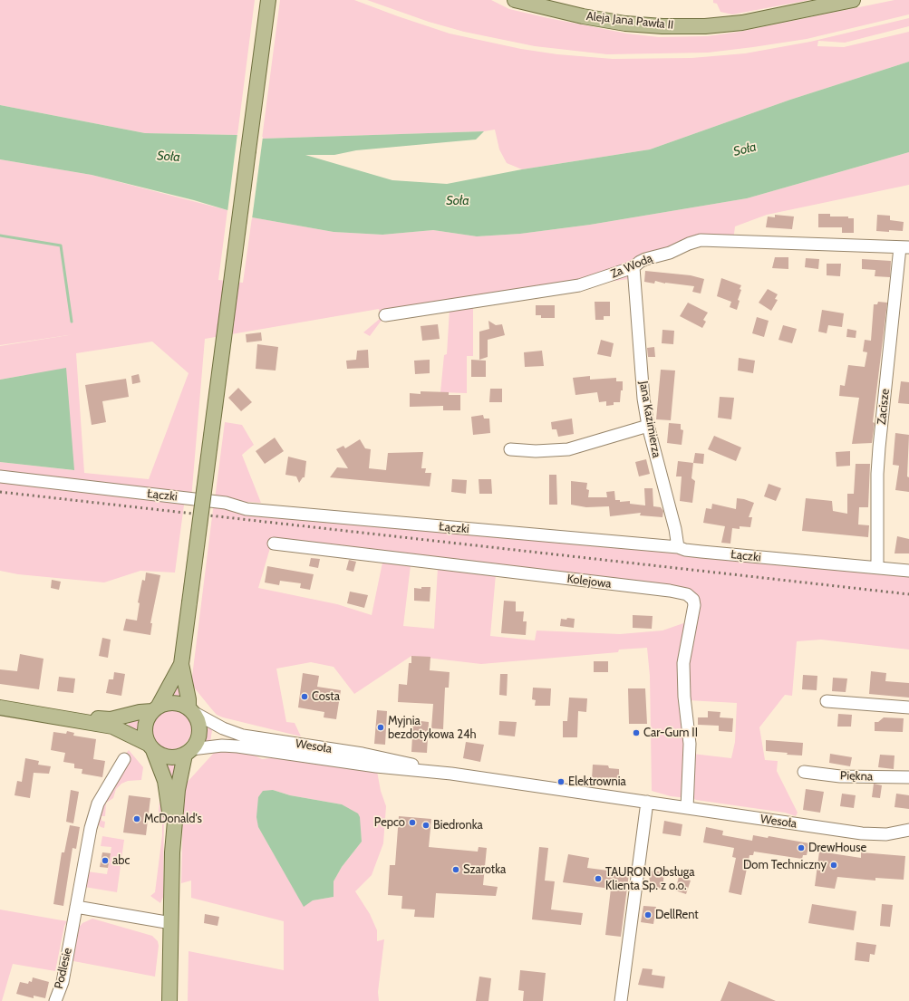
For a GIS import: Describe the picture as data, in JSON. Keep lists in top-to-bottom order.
{
  "streets": {
    "main road": ["Aleja Jana Pawła II"],
    "street": [
      "Za Wodą",
      "Zacisze",
      "Jana Kazimierza",
      "Łączki",
      "Kolejowa",
      "Wesoła",
      "Piękna",
      "Podlesie"
    ]
  },
  "crossings": [
    ["Za Wodą", "Zacisze"],
    ["Za Wodą", "Jana Kazimierza"],
    ["Zacisze", "Łączki"],
    ["Jana Kazimierza", "Łączki"],
    ["Kolejowa", "Wesoła"]
  ],
  "water": ["Soła"],
  "places": [
    "Costa",
    "Myjnia bezdotykowa 24h",
    "Car-Gum II",
    "Elektrownia",
    "McDonald's",
    "Pepco",
    "Biedronka",
    "DrewHouse",
    "abc",
    "Dom Techniczny",
    "Szarotka",
    "TAURON Obsługa Klienta Sp. z o.o.",
    "DellRent"
  ]
}
